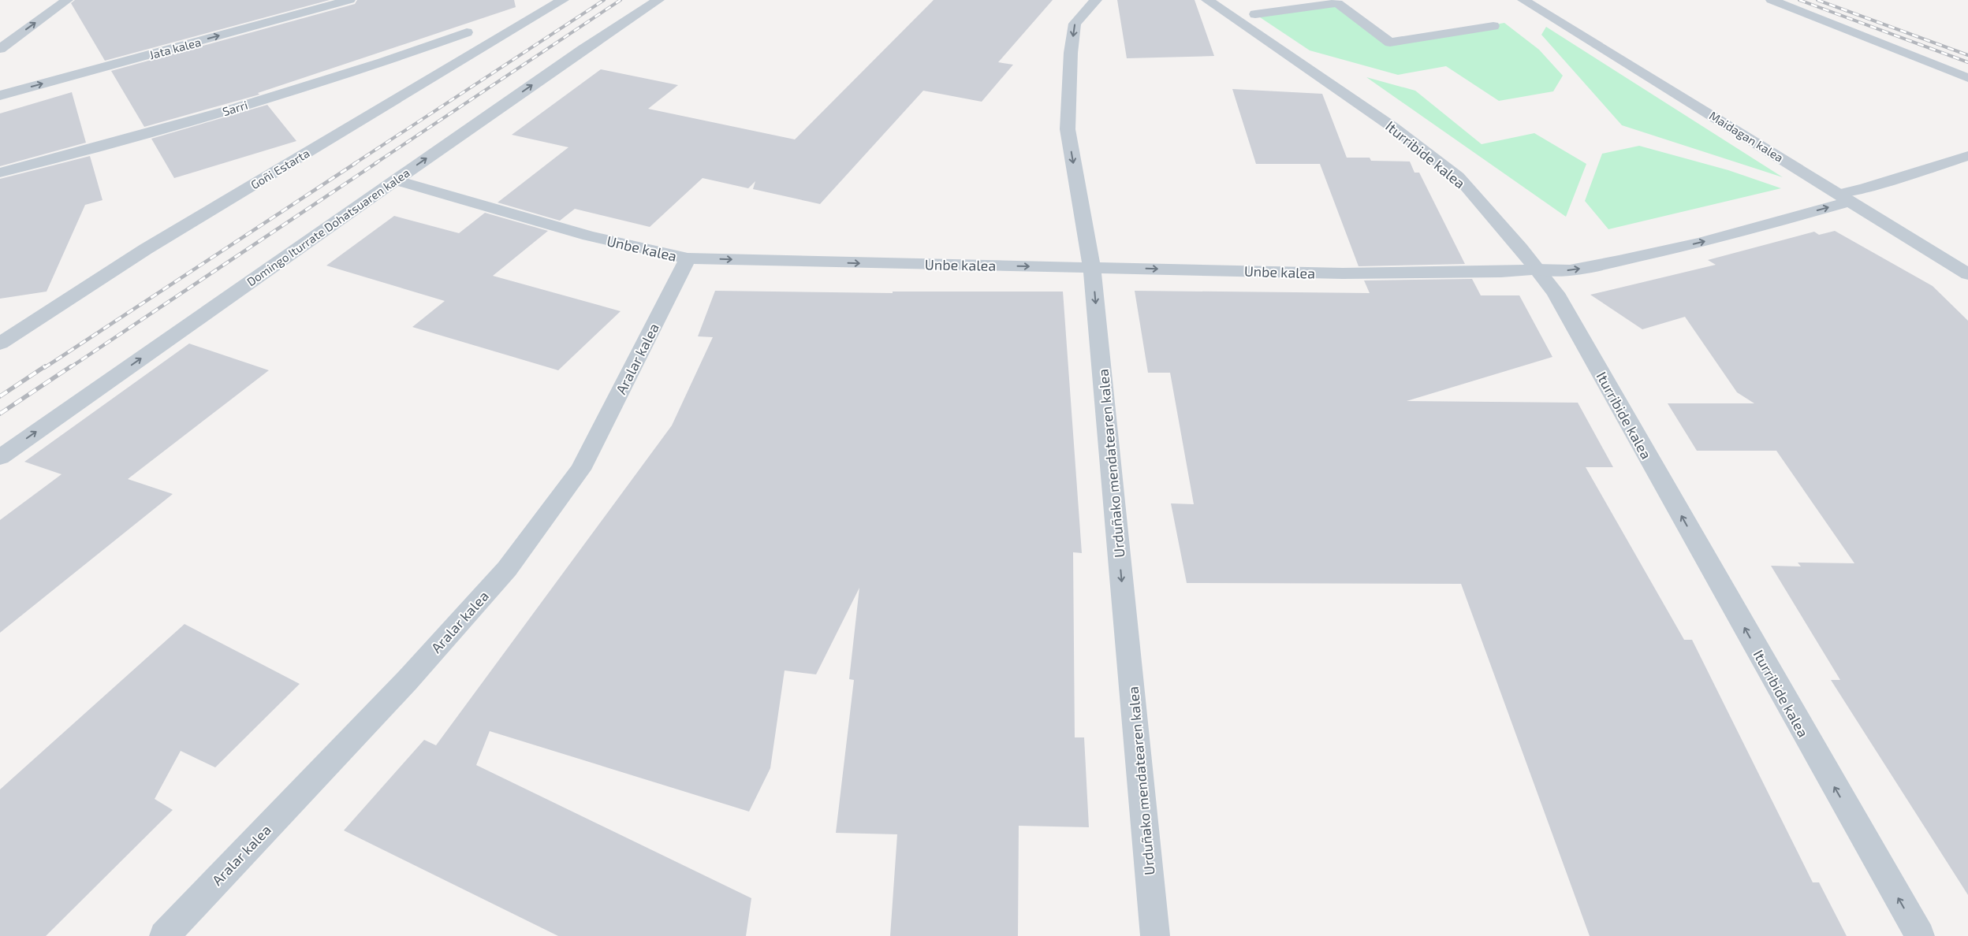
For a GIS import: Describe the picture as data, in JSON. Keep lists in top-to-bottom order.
{
  "streets": {
    "street": [
      "Jata kalea",
      "Sarri",
      "Maidagan kalea",
      "Iturribide kalea",
      "Goñi Estarta",
      "Domingo Iturrate Dohatsuaren kalea",
      "Unbe kalea",
      "Aralar kalea",
      "Urduñako mendatearen kalea"
    ]
  },
  "crossings": [
    ["Maidagan kalea", "Unbe kalea"],
    ["Iturribide kalea", "Unbe kalea"],
    ["Domingo Iturrate Dohatsuaren kalea", "Unbe kalea"],
    ["Unbe kalea", "Aralar kalea"],
    ["Unbe kalea", "Urduñako mendatearen kalea"]
  ],
  "one_way": [
    "Jata kalea",
    "Iturribide kalea",
    "Domingo Iturrate Dohatsuaren kalea",
    "Unbe kalea",
    "Urduñako mendatearen kalea"
  ]
}
